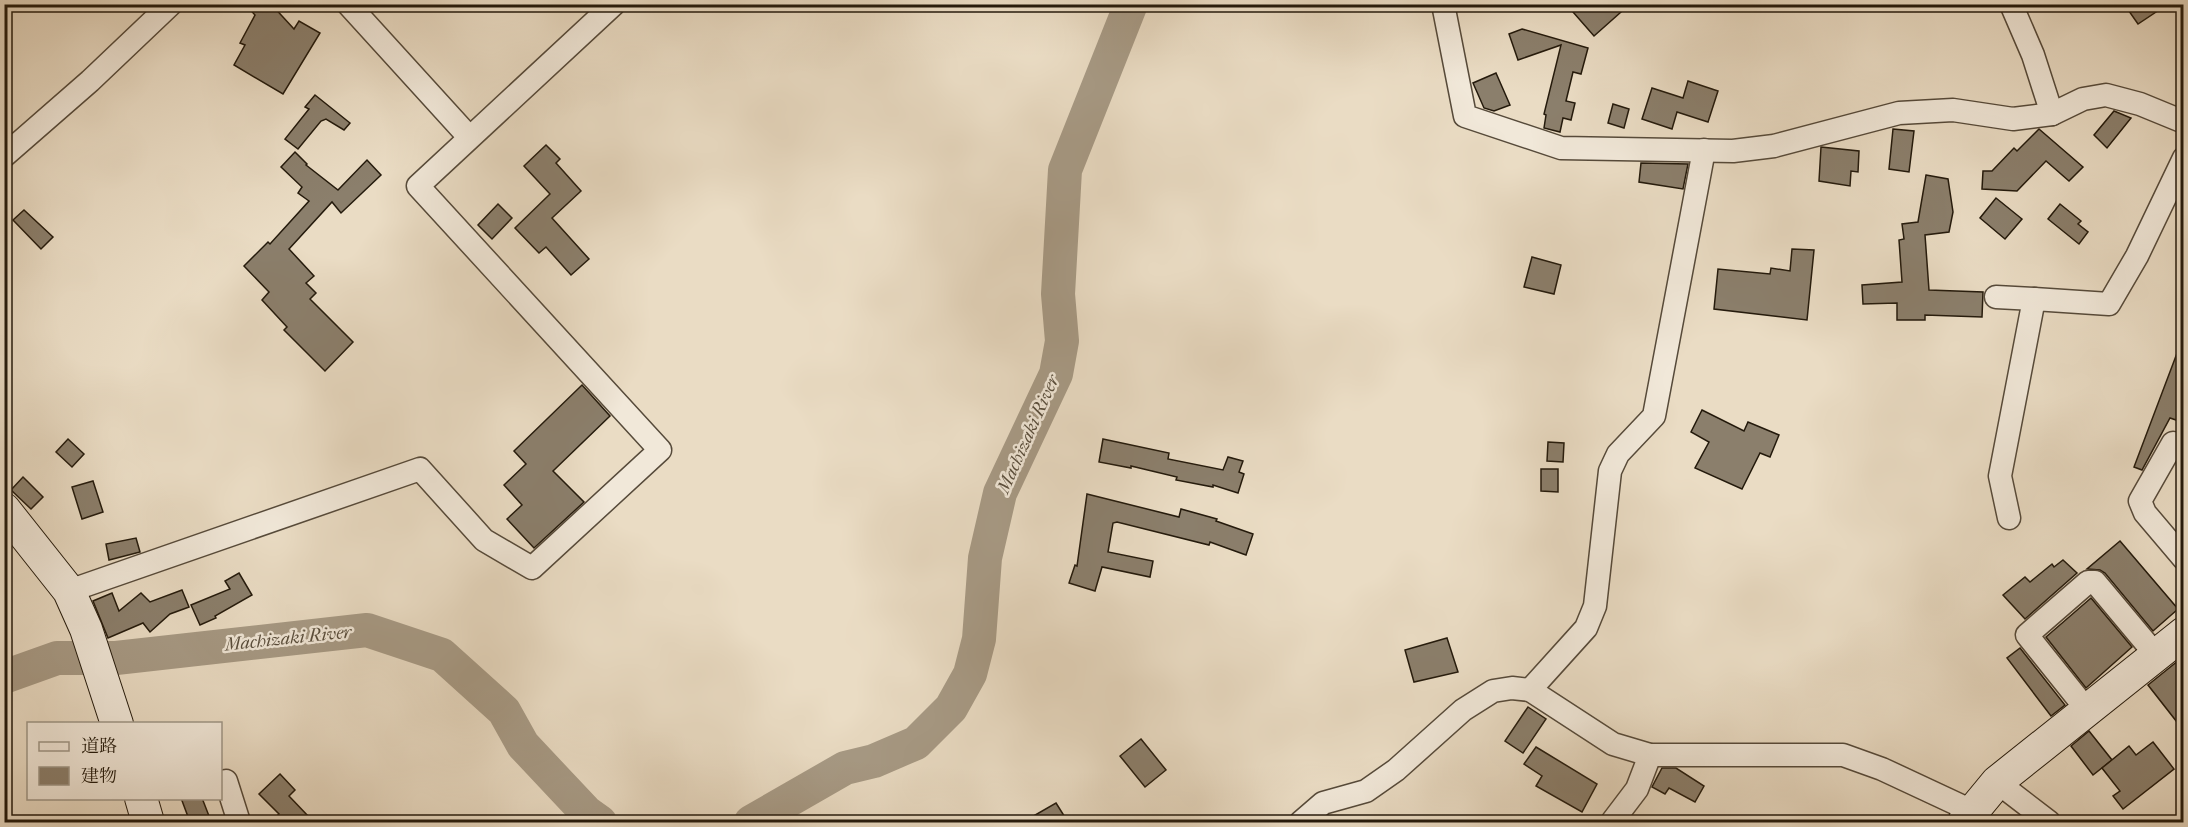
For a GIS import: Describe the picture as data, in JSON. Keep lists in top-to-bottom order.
{
  "water": ["Machizaki River"],
  "legend": ["道路", "建物"]
}
